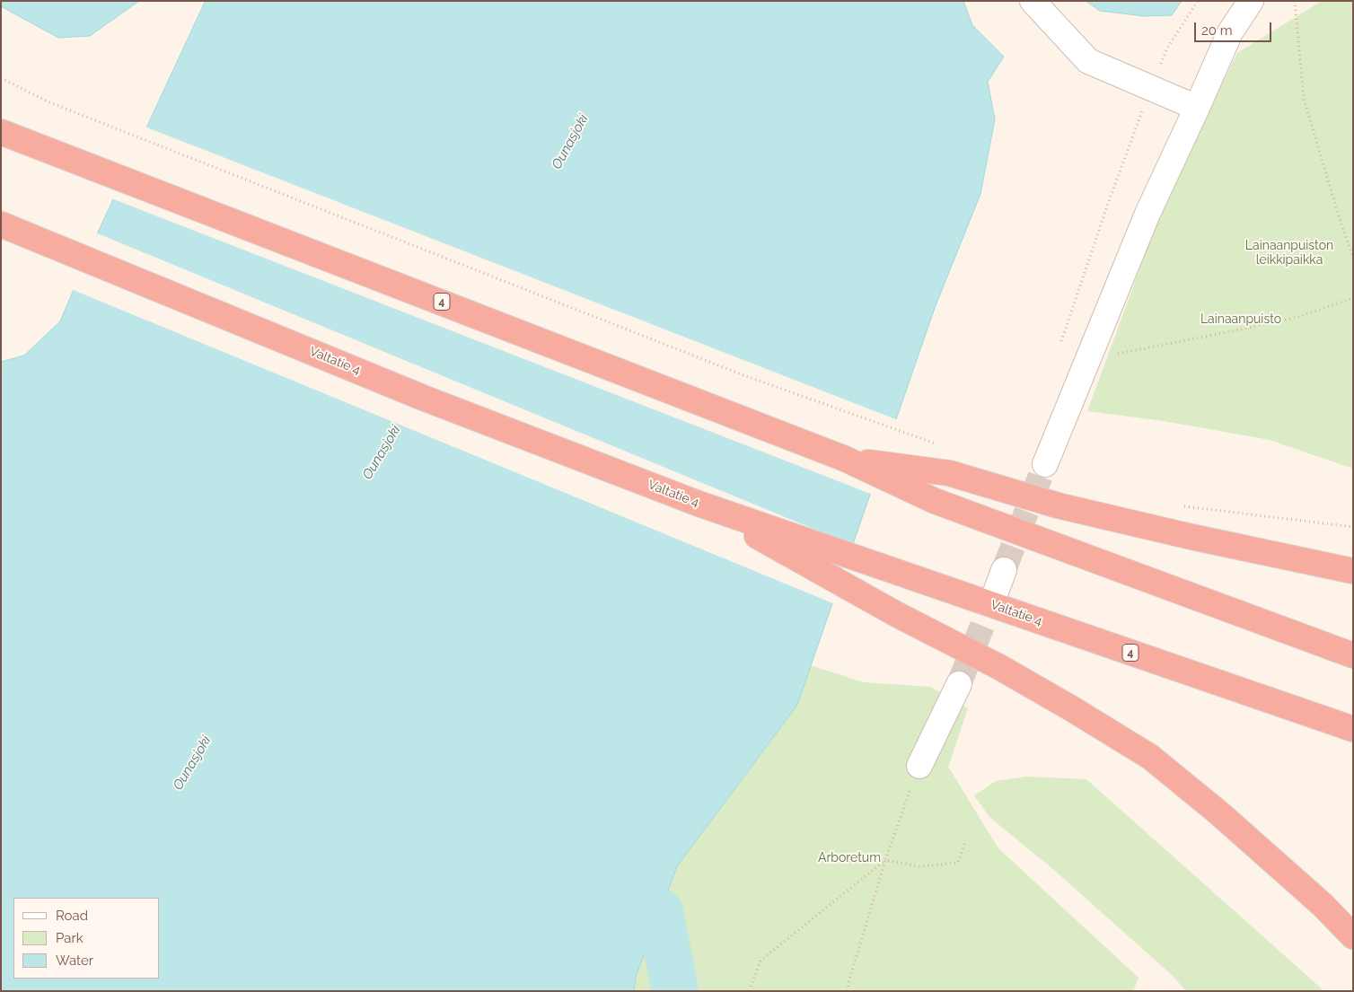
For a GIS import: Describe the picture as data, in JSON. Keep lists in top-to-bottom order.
{
  "streets": {
    "highway": ["4", "Valtatie 4"]
  },
  "water": ["Ounasjoki"],
  "parks": ["Lainaanpuiston leikkipaikka", "Lainaanpuisto", "Arboretum"],
  "legend": ["Road", "Park", "Water"],
  "scale_bar": "20 m"
}
